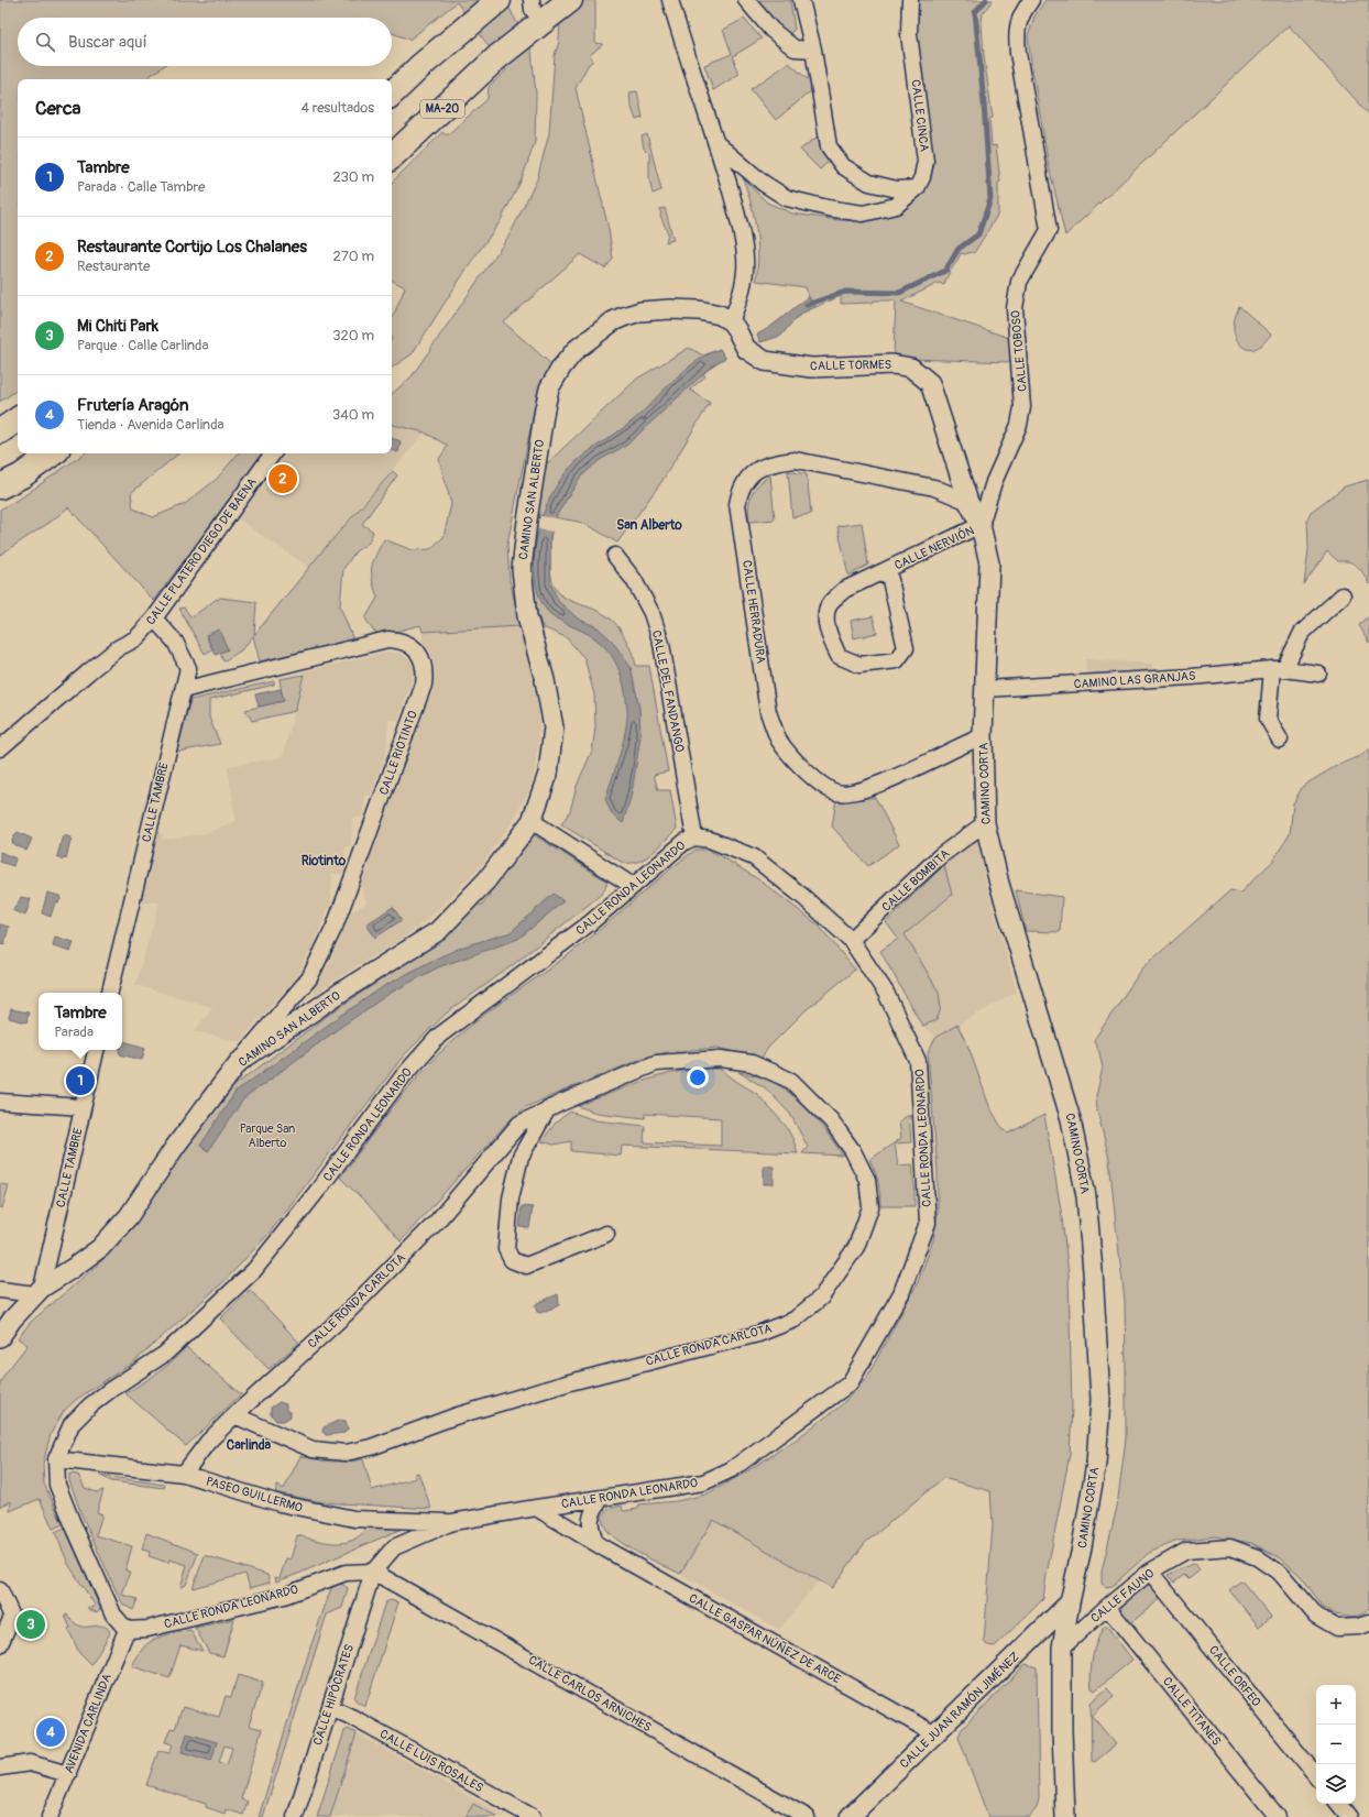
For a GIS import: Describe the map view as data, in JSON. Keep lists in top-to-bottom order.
{
  "streets": {
    "highway": ["MA-20"],
    "street": [
      "CALLE CINCA",
      "CALLE TOBOSO",
      "CALLE TORMES",
      "CAMINO SAN ALBERTO",
      "CALLE NERVIÓN",
      "CALLE PLATERO DIEGO DE BAENA",
      "CALLE HERRADURA",
      "CAMINO LAS GRANJAS",
      "CALLE DEL FANDANGO",
      "CALLE RIOTINTO",
      "CAMINO CORTA",
      "CALLE TAMBRE",
      "CALLE BOMBITA",
      "CALLE RONDA LEONARDO",
      "CALLE RONDA CARLOTA",
      "PASEO GUILLERMO",
      "CALLE FAUNO",
      "CALLE GASPAR NÚÑEZ DE ARCE",
      "CALLE ORFEO",
      "CALLE CARLOS ARNICHES",
      "CALLE HIPÓCRATES",
      "CALLE JUAN RAMÓN JIMÉNEZ",
      "CALLE TITANES",
      "AVENIDA CARLINDA",
      "CALLE LUIS ROSALES"
    ]
  },
  "crossings": [
    ["CALLE TOBOSO", "CALLE NERVIÓN"],
    ["CALLE TOBOSO", "CAMINO CORTA"],
    ["CALLE TORMES", "CAMINO SAN ALBERTO"],
    ["CALLE TORMES", "CALLE HERRADURA"],
    ["CALLE TORMES", "CAMINO CORTA"],
    ["CAMINO SAN ALBERTO", "CALLE RIOTINTO"],
    ["CAMINO SAN ALBERTO", "CALLE TAMBRE"],
    ["CALLE NERVIÓN", "CAMINO CORTA"],
    ["CALLE PLATERO DIEGO DE BAENA", "CALLE TAMBRE"],
    ["CALLE HERRADURA", "CAMINO CORTA"],
    ["CAMINO LAS GRANJAS", "CAMINO CORTA"],
    ["CALLE DEL FANDANGO", "CALLE RONDA LEONARDO"],
    ["CALLE RIOTINTO", "CALLE TAMBRE"],
    ["CAMINO CORTA", "CALLE BOMBITA"],
    ["CAMINO CORTA", "CALLE FAUNO"],
    ["CAMINO CORTA", "CALLE JUAN RAMÓN JIMÉNEZ"],
    ["CALLE BOMBITA", "CALLE RONDA LEONARDO"],
    ["CALLE RONDA LEONARDO", "PASEO GUILLERMO"],
    ["CALLE RONDA LEONARDO", "CALLE GASPAR NÚÑEZ DE ARCE"],
    ["CALLE RONDA LEONARDO", "CALLE CARLOS ARNICHES"],
    ["CALLE RONDA LEONARDO", "CALLE HIPÓCRATES"],
    ["CALLE RONDA LEONARDO", "AVENIDA CARLINDA"],
    ["CALLE RONDA CARLOTA", "PASEO GUILLERMO"],
    ["CALLE FAUNO", "CALLE ORFEO"],
    ["CALLE FAUNO", "CALLE TITANES"],
    ["CALLE GASPAR NÚÑEZ DE ARCE", "CALLE JUAN RAMÓN JIMÉNEZ"],
    ["CALLE CARLOS ARNICHES", "CALLE HIPÓCRATES"],
    ["CALLE HIPÓCRATES", "CALLE LUIS ROSALES"]
  ],
  "districts": ["San Alberto", "Riotinto", "Carlinda"],
  "parks": ["Parque San Alberto"],
  "page": {
    "search": "Buscar aquí",
    "heading": ["Cerca", "4 resultados"],
    "list": [
      {
        "mark": "1",
        "name": "Tambre",
        "note": "Parada · Calle Tambre",
        "value": "230 m"
      },
      {
        "mark": "2",
        "name": "Restaurante Cortijo Los Chalanes",
        "note": "Restaurante",
        "value": "270 m"
      },
      {
        "mark": "3",
        "name": "Mi Chiti Park",
        "note": "Parque · Calle Carlinda",
        "value": "320 m"
      },
      {
        "mark": "4",
        "name": "Frutería Aragón",
        "note": "Tienda · Avenida Carlinda",
        "value": "340 m"
      }
    ],
    "pins": [
      "2",
      "1",
      "3",
      "4"
    ],
    "popup": ["Tambre", "Parada"],
    "map_buttons": ["+", "−"]
  }
}
